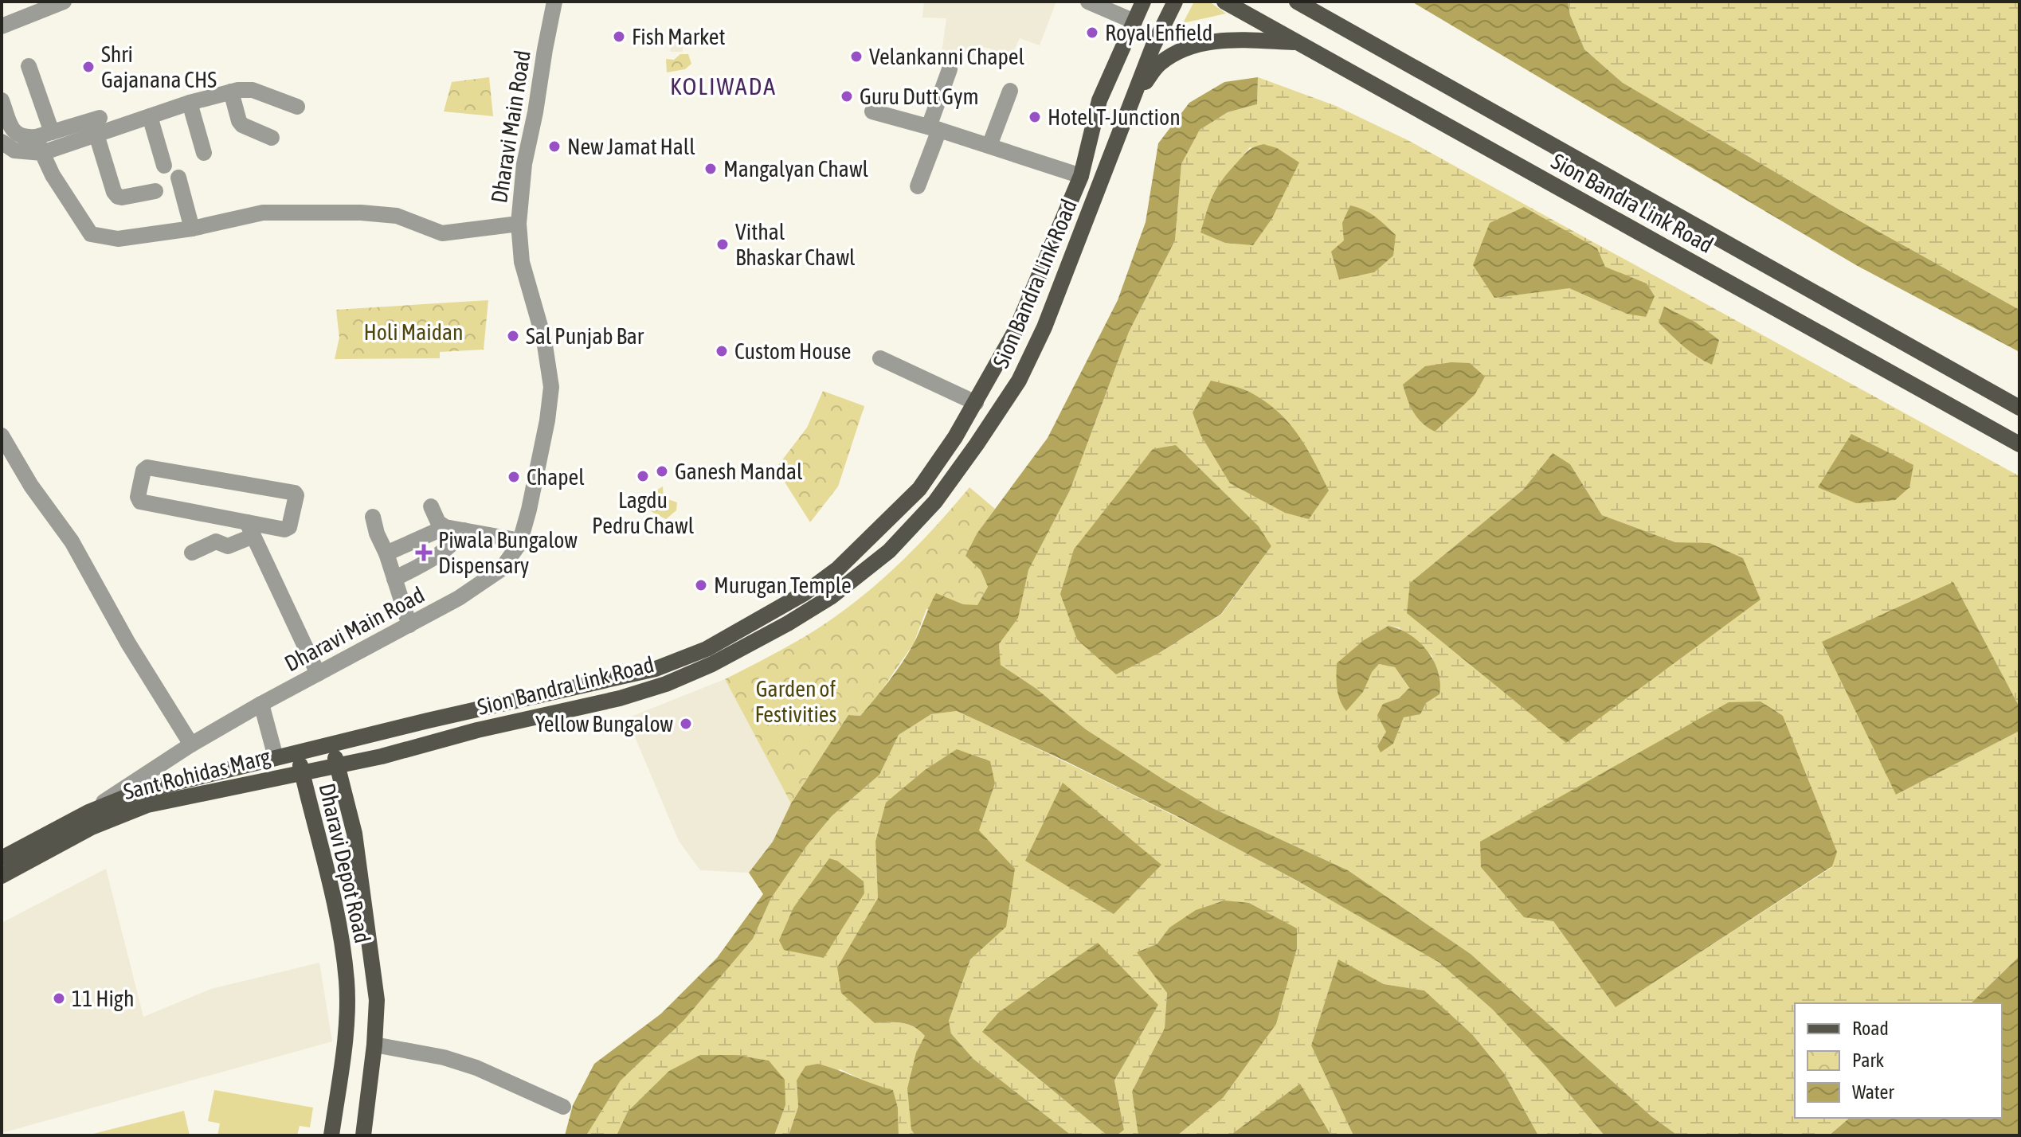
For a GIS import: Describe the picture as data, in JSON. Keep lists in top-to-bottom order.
{
  "streets": {
    "main road": ["Sion Bandra Link Road", "Sant Rohidas Marg", "Dharavi Depot Road"],
    "street": ["Dharavi Main Road"]
  },
  "crossings": [
    ["Dharavi Main Road", "Sant Rohidas Marg"],
    ["Sion Bandra Link Road", "Sant Rohidas Marg"],
    ["Sion Bandra Link Road", "Dharavi Depot Road"],
    ["Sant Rohidas Marg", "Dharavi Depot Road"]
  ],
  "districts": ["KOLIWADA"],
  "parks": ["Holi Maidan", "Garden of Festivities"],
  "places": {
    "other": [
      "Royal Enfield",
      "Fish Market",
      "Velankanni Chapel",
      "Shri Gajanana CHS",
      "Guru Dutt Gym",
      "Hotel T-Junction",
      "New Jamat Hall",
      "Mangalyan Chawl",
      "Vithal Bhaskar Chawl",
      "Sal Punjab Bar",
      "Custom House",
      "Ganesh Mandal",
      "Lagdu Pedru Chawl",
      "Chapel",
      "Murugan Temple",
      "Yellow Bungalow",
      "11 High"
    ],
    "health": ["Piwala Bungalow Dispensary"]
  },
  "legend": ["Road", "Park", "Water"]
}
